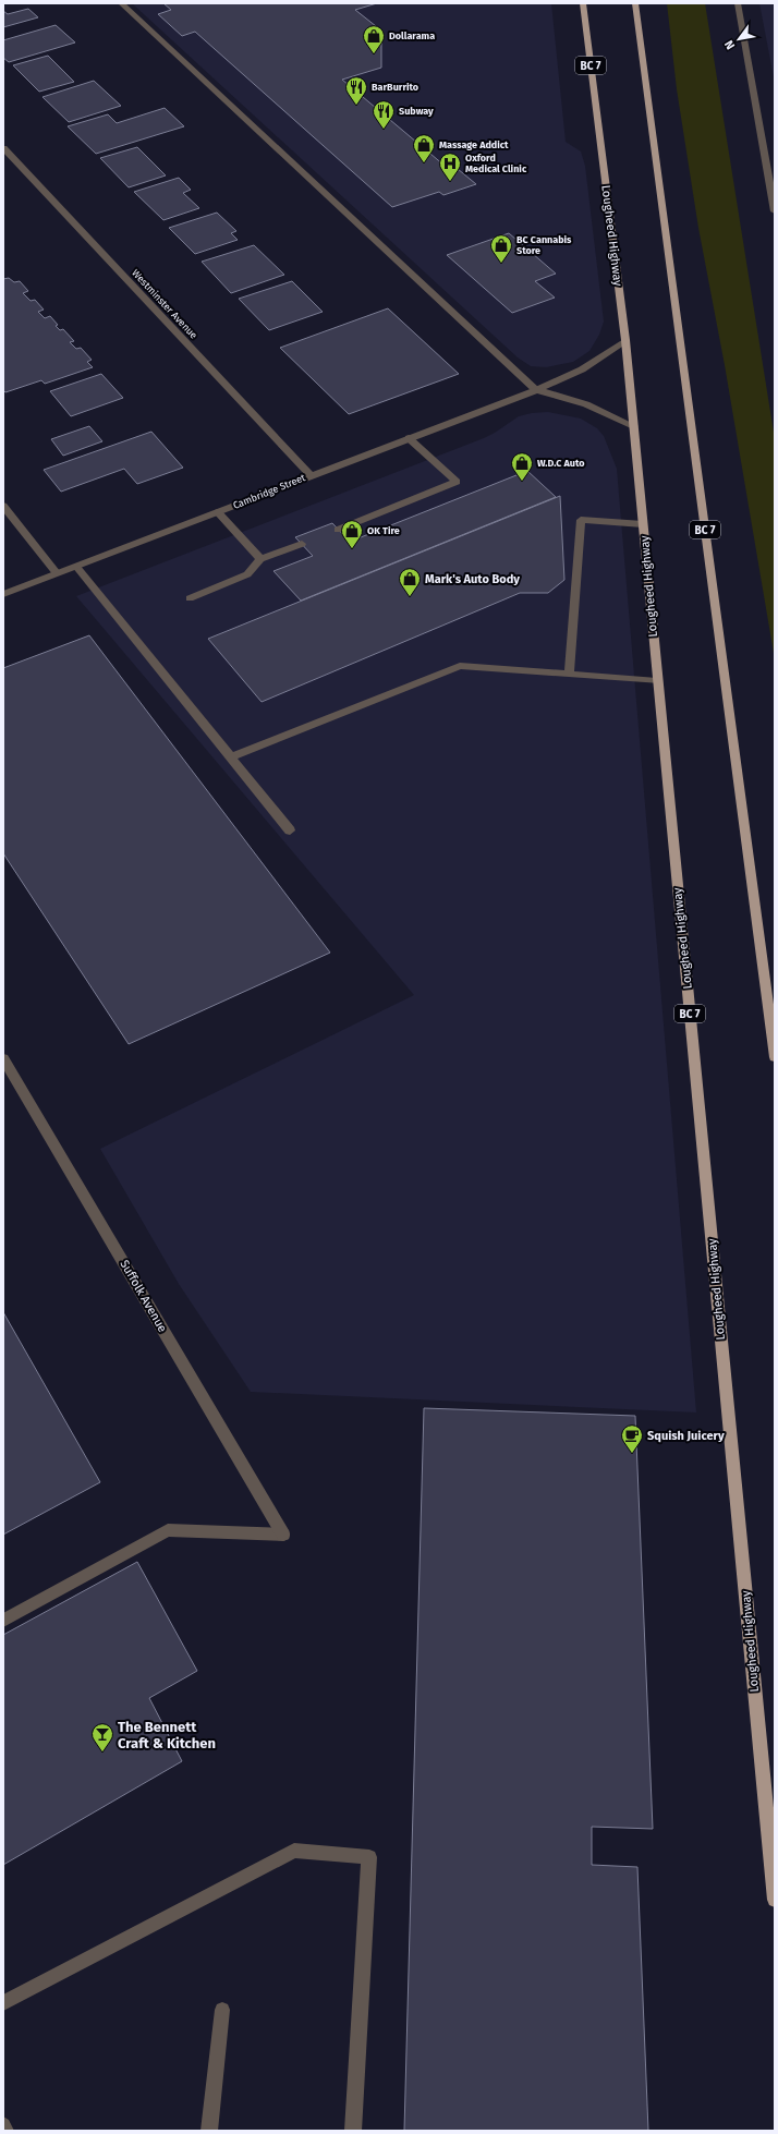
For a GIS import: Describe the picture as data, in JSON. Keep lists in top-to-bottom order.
{
  "streets": {
    "main road": ["BC 7", "Lougheed Highway"],
    "street": ["Westminster Avenue", "Cambridge Street", "Suffolk Avenue"]
  },
  "crossings": [
    ["Lougheed Highway", "Cambridge Street"],
    ["Westminster Avenue", "Cambridge Street"]
  ],
  "places": {
    "shop": [
      "Dollarama",
      "Massage Addict",
      "BC Cannabis Store",
      "W.D.C Auto",
      "OK Tire",
      "Mark's Auto Body"
    ],
    "restaurant": ["BarBurrito", "Subway"],
    "hospital": ["Oxford Medical Clinic"],
    "cafe": ["Squish Juicery"],
    "bar": ["The Bennett Craft & Kitchen"]
  },
  "north": "bottom left"
}
